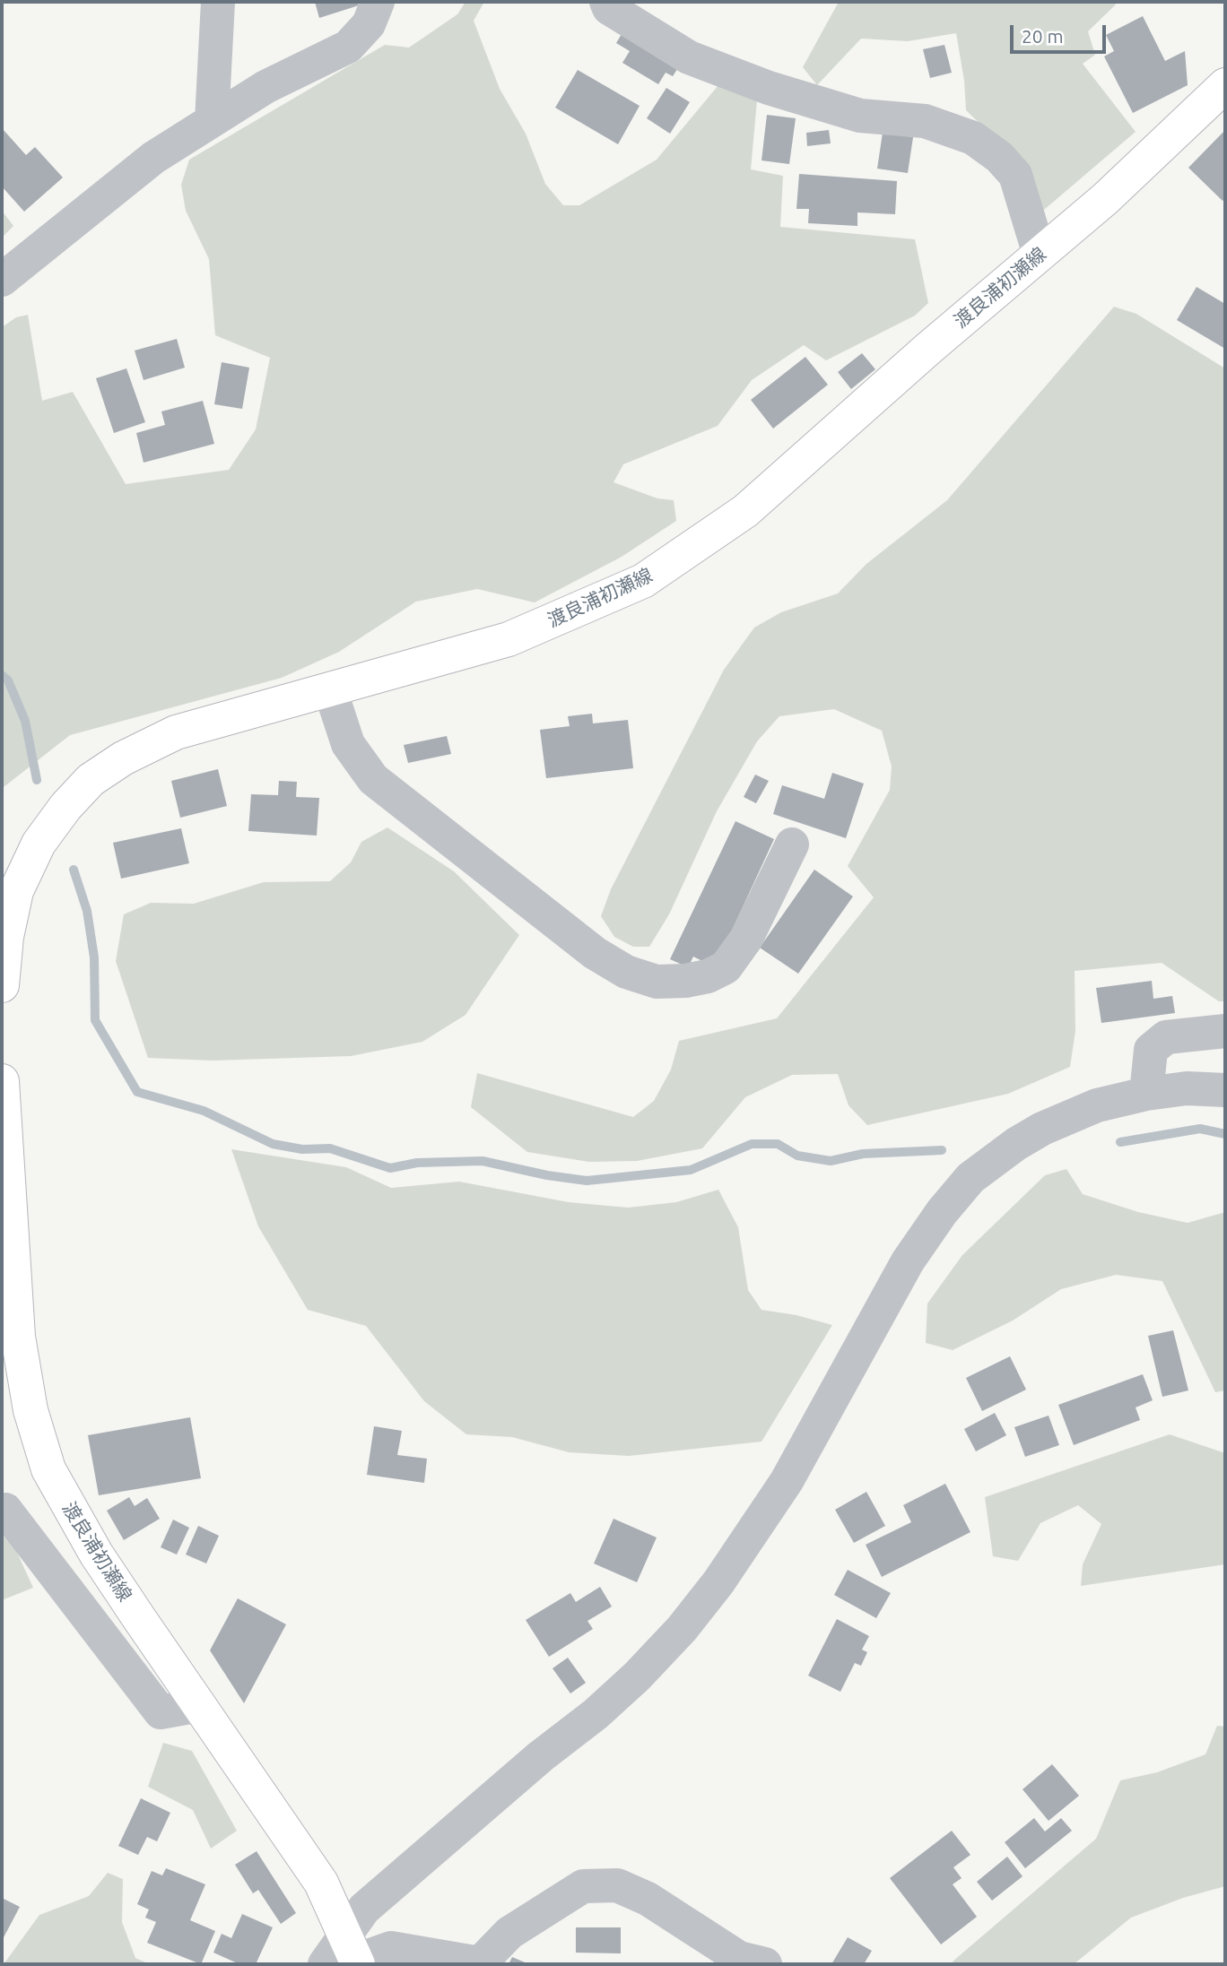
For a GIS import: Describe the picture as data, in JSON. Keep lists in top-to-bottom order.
{
  "streets": {
    "main road": ["渡良浦初瀬線"]
  },
  "scale_bar": "20 m"
}
